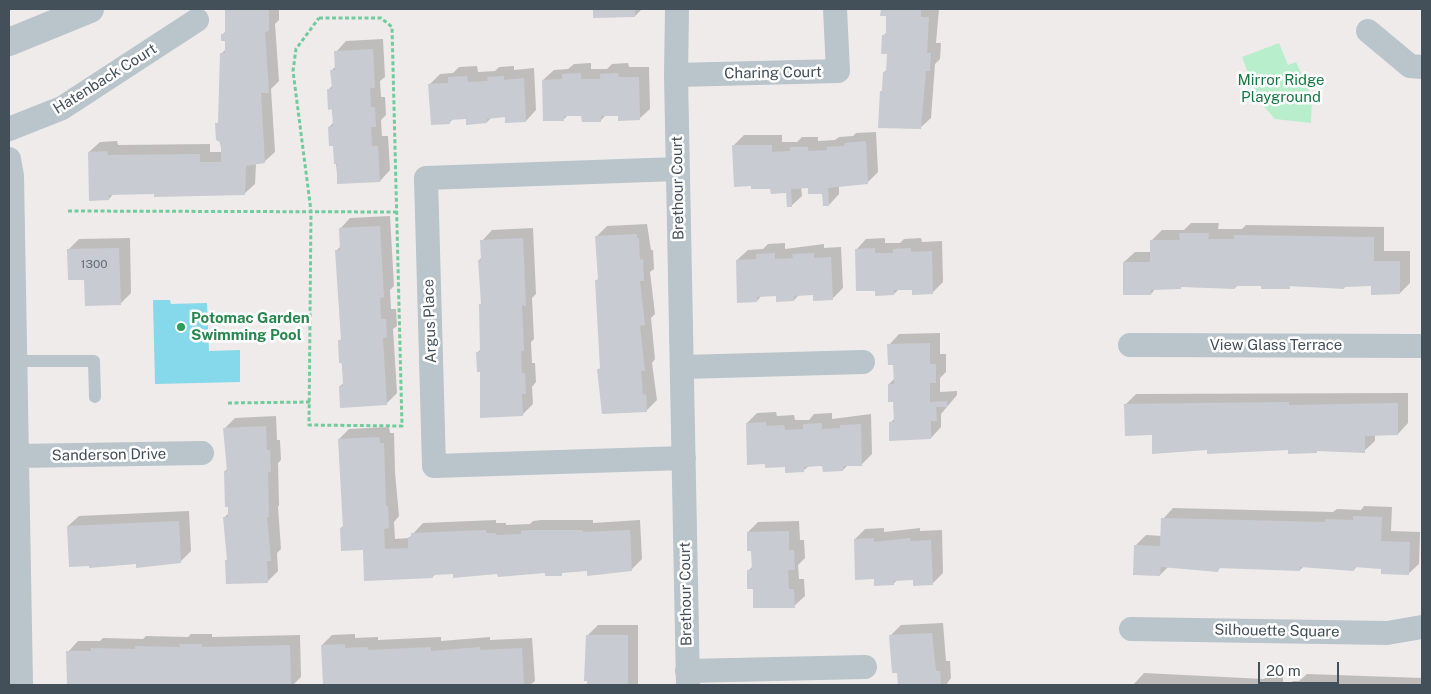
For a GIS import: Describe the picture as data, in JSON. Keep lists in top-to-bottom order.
{
  "streets": {
    "street": [
      "Charing Court",
      "Hatenback Court",
      "Brethour Court",
      "Argus Place",
      "View Glass Terrace",
      "Sanderson Drive",
      "Silhouette Square"
    ]
  },
  "crossings": [
    ["Charing Court", "Brethour Court"],
    ["Brethour Court", "Argus Place"]
  ],
  "parks": ["Mirror Ridge Playground"],
  "places": ["Potomac Garden Swimming Pool"],
  "house_numbers": ["1300"],
  "scale_bar": "20 m"
}
